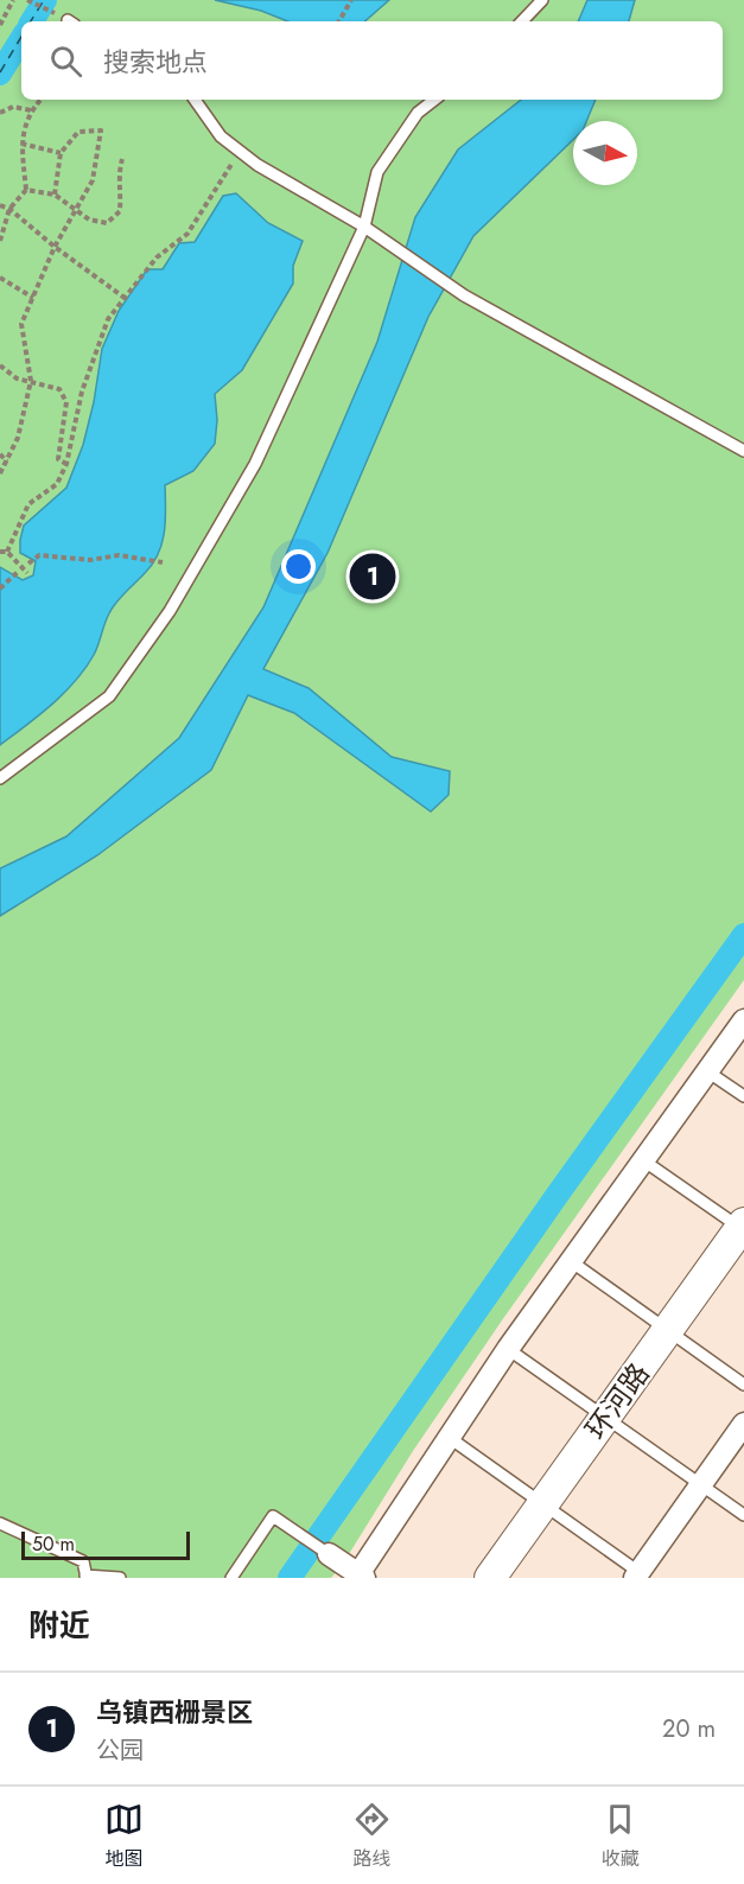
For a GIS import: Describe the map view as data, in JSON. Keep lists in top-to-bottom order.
{
  "streets": {
    "street": ["环河路"]
  },
  "scale_bar": "50 m",
  "north": "right",
  "page": {
    "search": "搜索地点",
    "pins": "1",
    "scale": "50 m",
    "heading": "附近",
    "list": [
      {
        "mark": "1",
        "name": "乌镇西栅景区",
        "note": "公园",
        "value": "20 m"
      }
    ],
    "nav": ["地图", "路线", "收藏"]
  }
}
